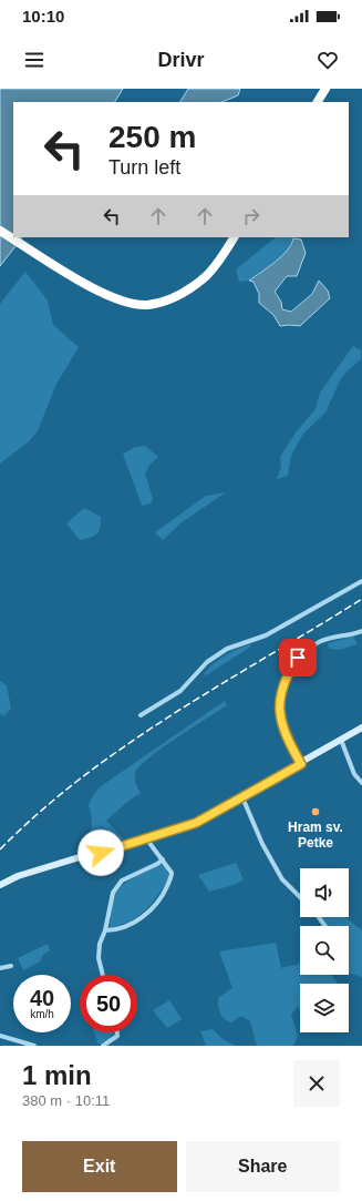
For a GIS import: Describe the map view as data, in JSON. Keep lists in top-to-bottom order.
{
  "places": ["Hram sv. Petke"],
  "page": {
    "status": "10:10",
    "header": "Drivr",
    "turn": ["250 m", "Turn left"],
    "speed": "40 km/h",
    "limit": "50",
    "heading": ["1 min", "380 m · 10:11"],
    "buttons": ["Exit", "Share"]
  }
}
